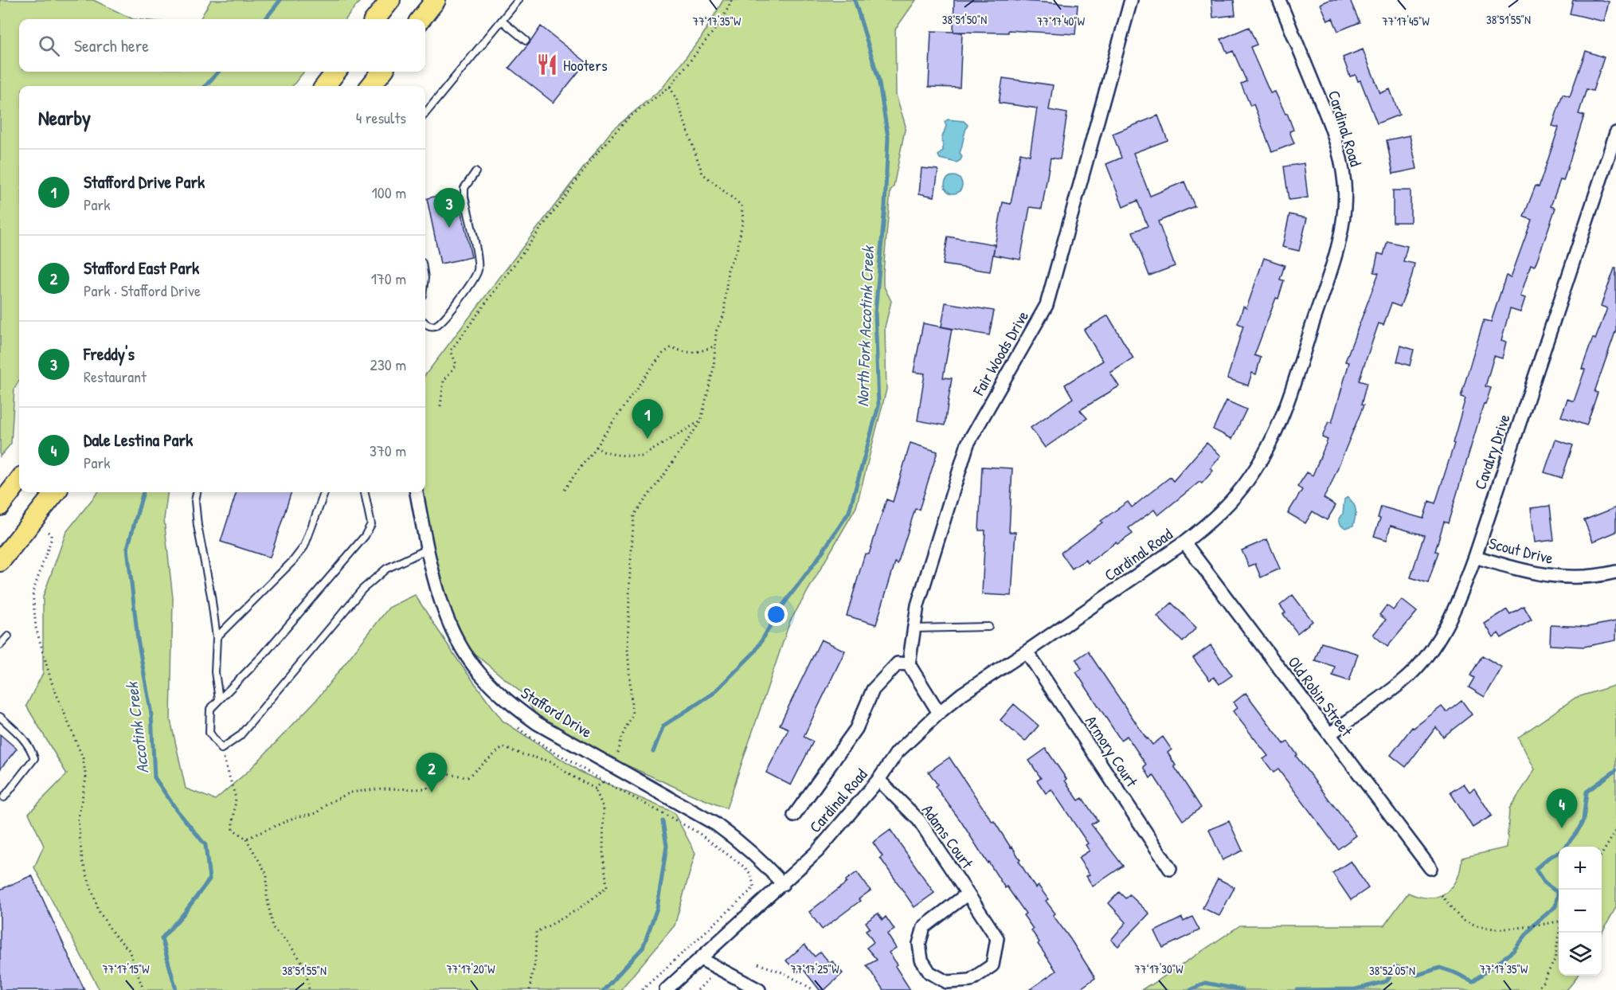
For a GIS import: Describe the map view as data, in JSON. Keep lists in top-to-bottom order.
{
  "streets": {
    "street": [
      "Cardinal Road",
      "Fair Woods Drive",
      "Cavalry Drive",
      "Scout Drive",
      "Old Robin Street",
      "Stafford Drive",
      "Armory Court",
      "Adams Court"
    ]
  },
  "crossings": [
    ["Cardinal Road", "Old Robin Street"],
    ["Cardinal Road", "Stafford Drive"],
    ["Cardinal Road", "Armory Court"],
    ["Cardinal Road", "Adams Court"],
    ["Cavalry Drive", "Scout Drive"],
    ["Cavalry Drive", "Old Robin Street"]
  ],
  "water": ["North Fork Accotink Creek", "Accotink Creek"],
  "places": {
    "restaurant": ["Hooters"]
  },
  "page": {
    "search": "Search here",
    "heading": ["Nearby", "4 results"],
    "list": [
      {
        "mark": "1",
        "name": "Stafford Drive Park",
        "note": "Park",
        "value": "100 m"
      },
      {
        "mark": "2",
        "name": "Stafford East Park",
        "note": "Park · Stafford Drive",
        "value": "170 m"
      },
      {
        "mark": "3",
        "name": "Freddy's",
        "note": "Restaurant",
        "value": "230 m"
      },
      {
        "mark": "4",
        "name": "Dale Lestina Park",
        "note": "Park",
        "value": "370 m"
      }
    ],
    "pins": [
      "3",
      "1",
      "2",
      "4"
    ],
    "map_buttons": ["+", "−"]
  },
  "coordinates": [
    "38°51'50\"N",
    "38°51'55\"N",
    "77°17'35\"W",
    "77°17'40\"W",
    "77°17'45\"W",
    "77°17'15\"W",
    "77°17'20\"W",
    "77°17'25\"W",
    "77°17'30\"W",
    "38°52'05\"N"
  ]
}
